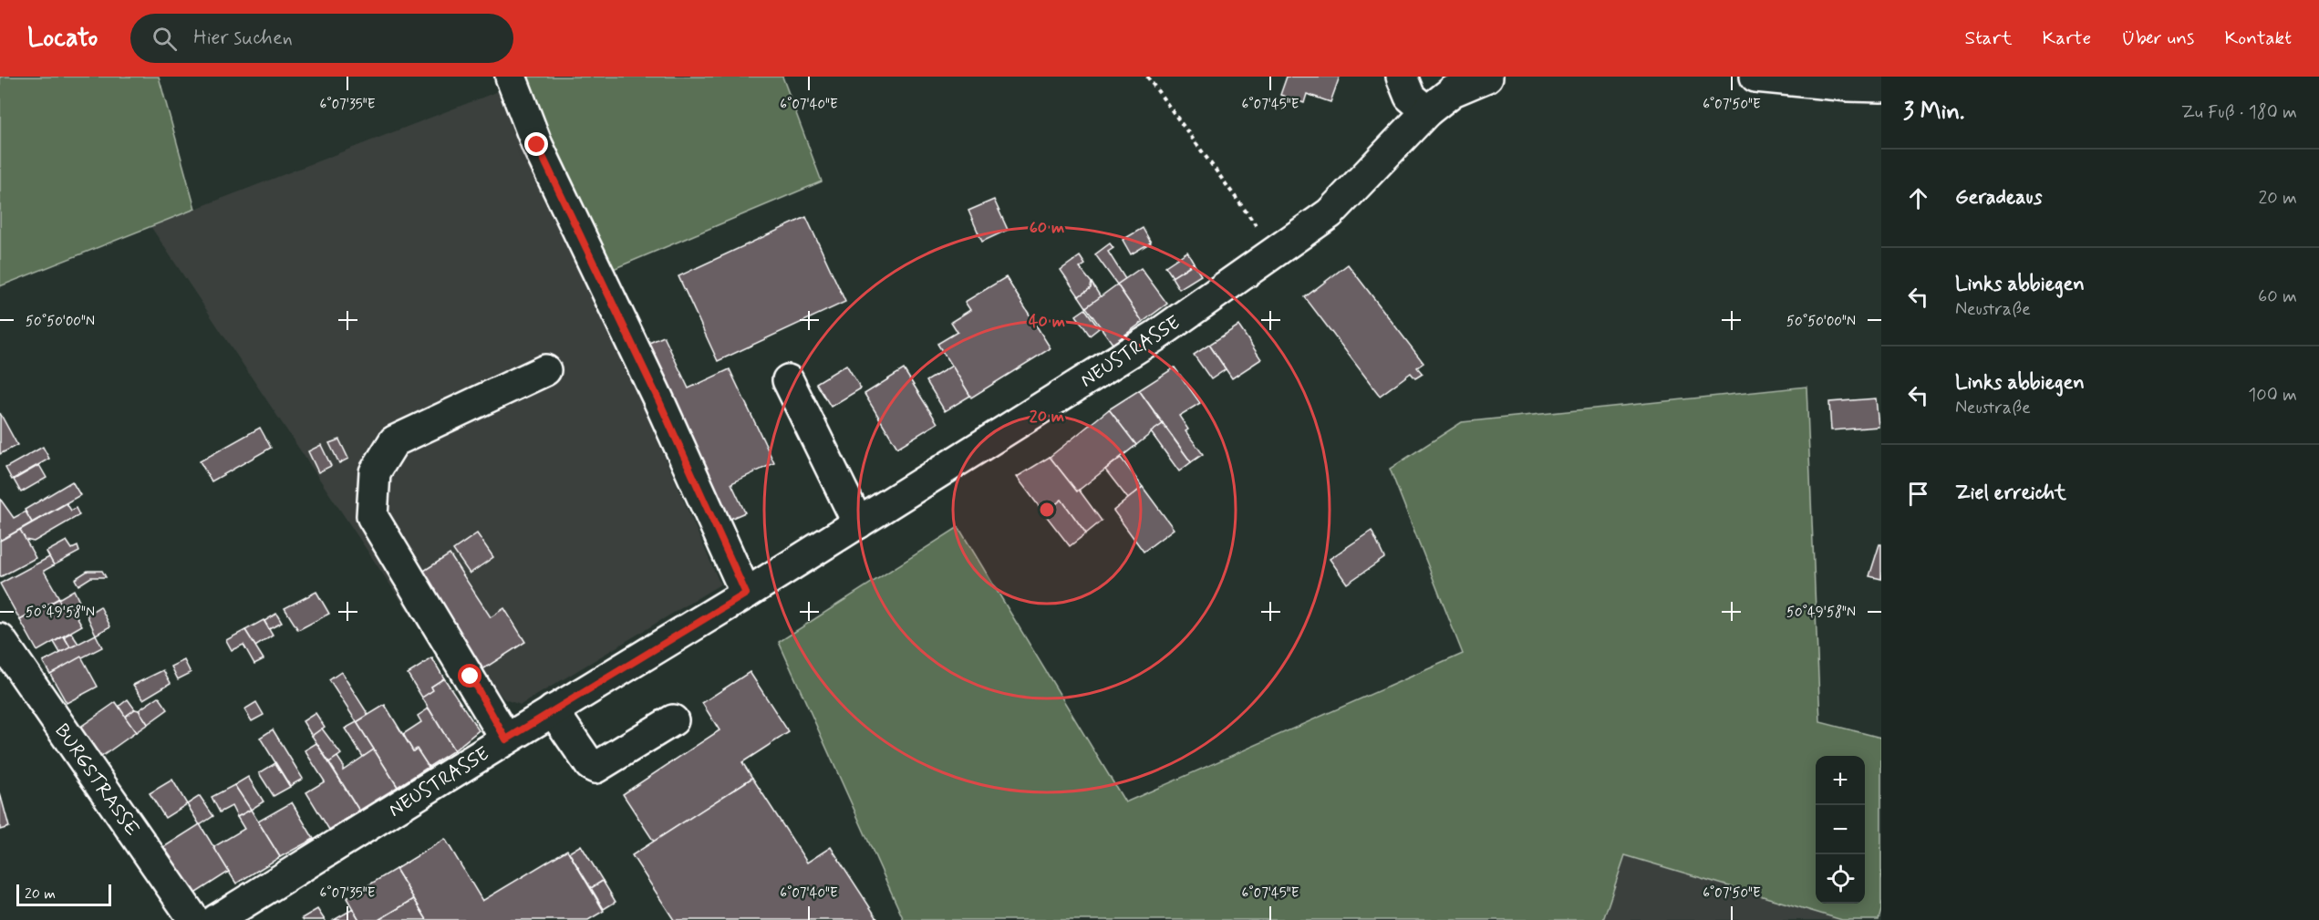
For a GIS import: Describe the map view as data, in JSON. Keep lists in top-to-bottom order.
{
  "streets": {
    "street": ["NEUSTRASSE", "BURGSTRASSE"]
  },
  "scale_bar": "20 m",
  "page": {
    "header": "Locato",
    "search": "Hier suchen",
    "nav": [
      "Start",
      "Karte",
      "Über uns",
      "Kontakt"
    ],
    "heading": ["3 Min.", "Zu Fuß · 180 m"],
    "list": [
      ["Geradeaus", "20 m"],
      ["Links abbiegen", "Neustraße", "60 m"],
      ["Links abbiegen", "Neustraße", "100 m"],
      "Ziel erreicht"
    ],
    "map_buttons": ["+", "−"],
    "scale": "20 m"
  },
  "coordinates": [
    "6°07'35\"E",
    "6°07'40\"E",
    "6°07'45\"E",
    "6°07'50\"E",
    "50°50'00\"N",
    "50°49'58\"N"
  ],
  "rings": ["60 m", "40 m", "20 m"]
}
